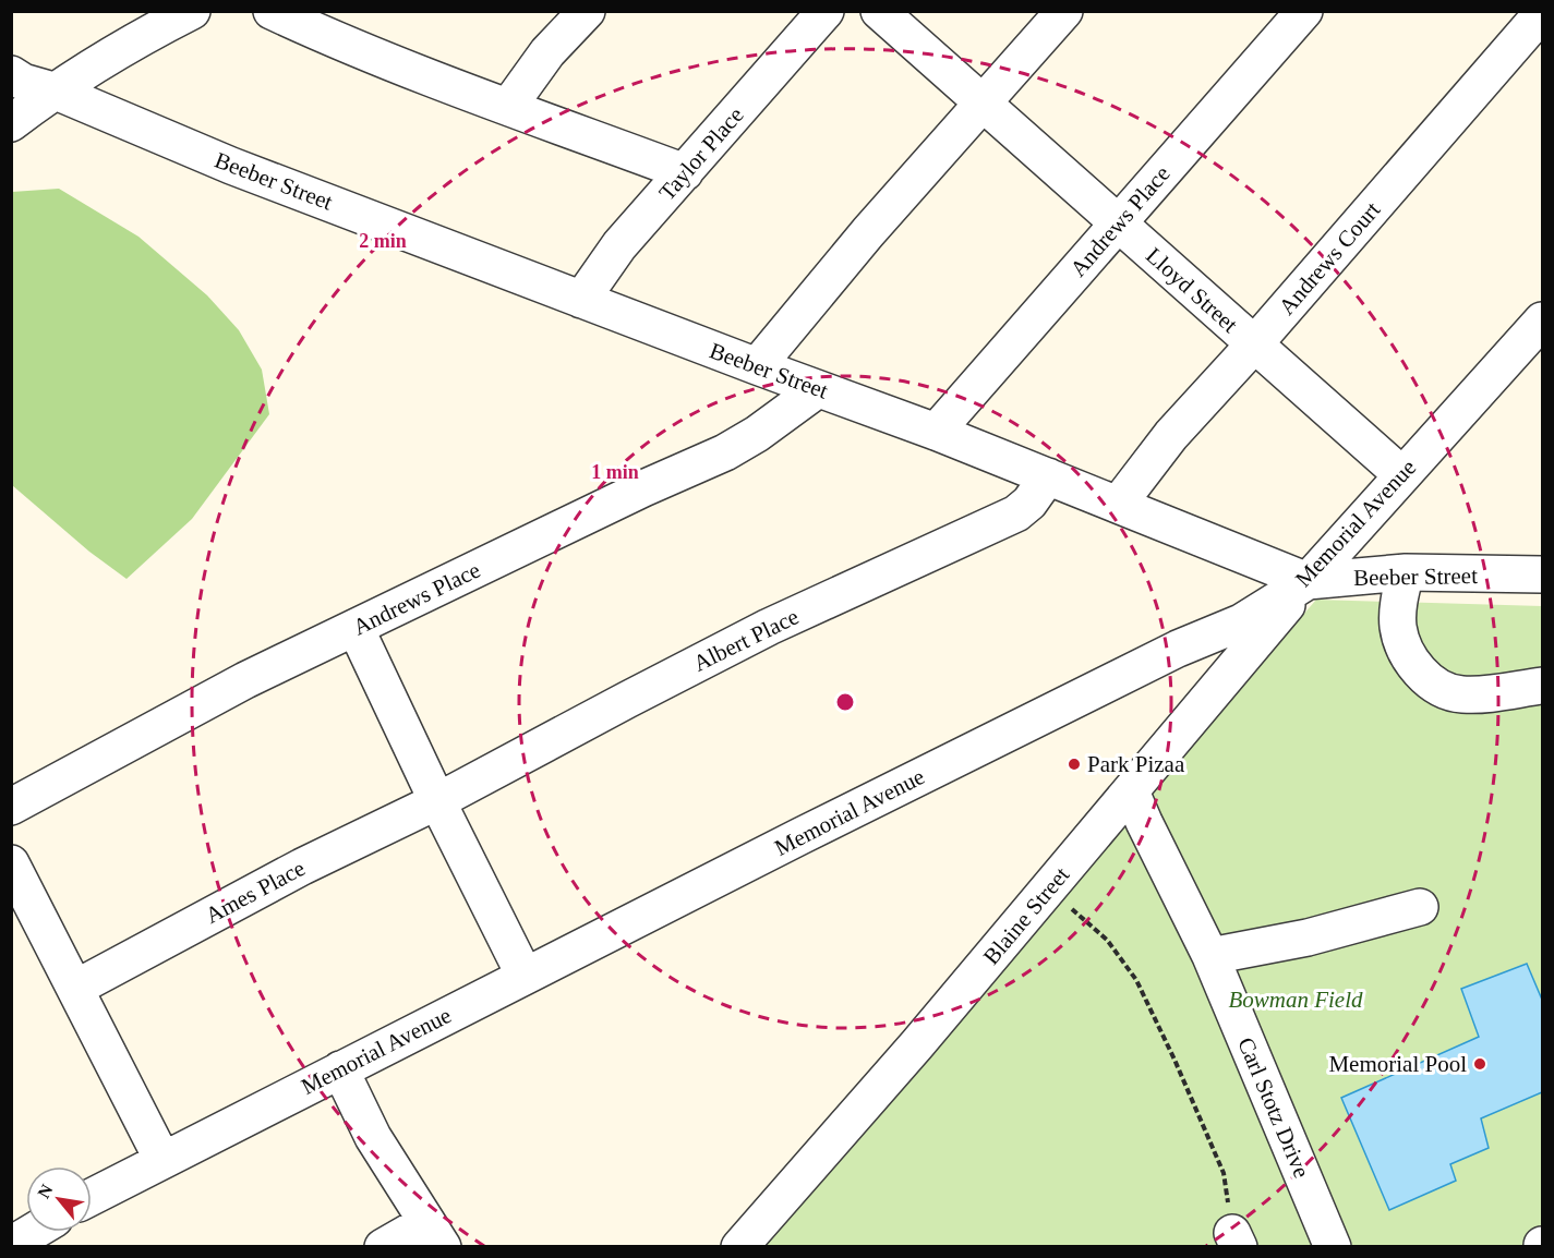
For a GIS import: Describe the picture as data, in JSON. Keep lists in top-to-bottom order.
{
  "streets": {
    "street": [
      "Taylor Place",
      "Beeber Street",
      "Andrews Place",
      "Andrews Court",
      "Lloyd Street",
      "Memorial Avenue",
      "Albert Place",
      "Ames Place",
      "Blaine Street",
      "Carl Stotz Drive"
    ]
  },
  "crossings": [
    ["Taylor Place", "Beeber Street"],
    ["Beeber Street", "Andrews Place"],
    ["Beeber Street", "Andrews Court"],
    ["Beeber Street", "Memorial Avenue"],
    ["Beeber Street", "Albert Place"],
    ["Beeber Street", "Blaine Street"],
    ["Andrews Place", "Lloyd Street"],
    ["Andrews Court", "Lloyd Street"],
    ["Lloyd Street", "Memorial Avenue"],
    ["Memorial Avenue", "Blaine Street"],
    ["Albert Place", "Ames Place"],
    ["Blaine Street", "Carl Stotz Drive"]
  ],
  "parks": ["Bowman Field"],
  "places": ["Park Pizaa", "Memorial Pool"],
  "north": "top left",
  "rings": ["2 min", "1 min"]
}
